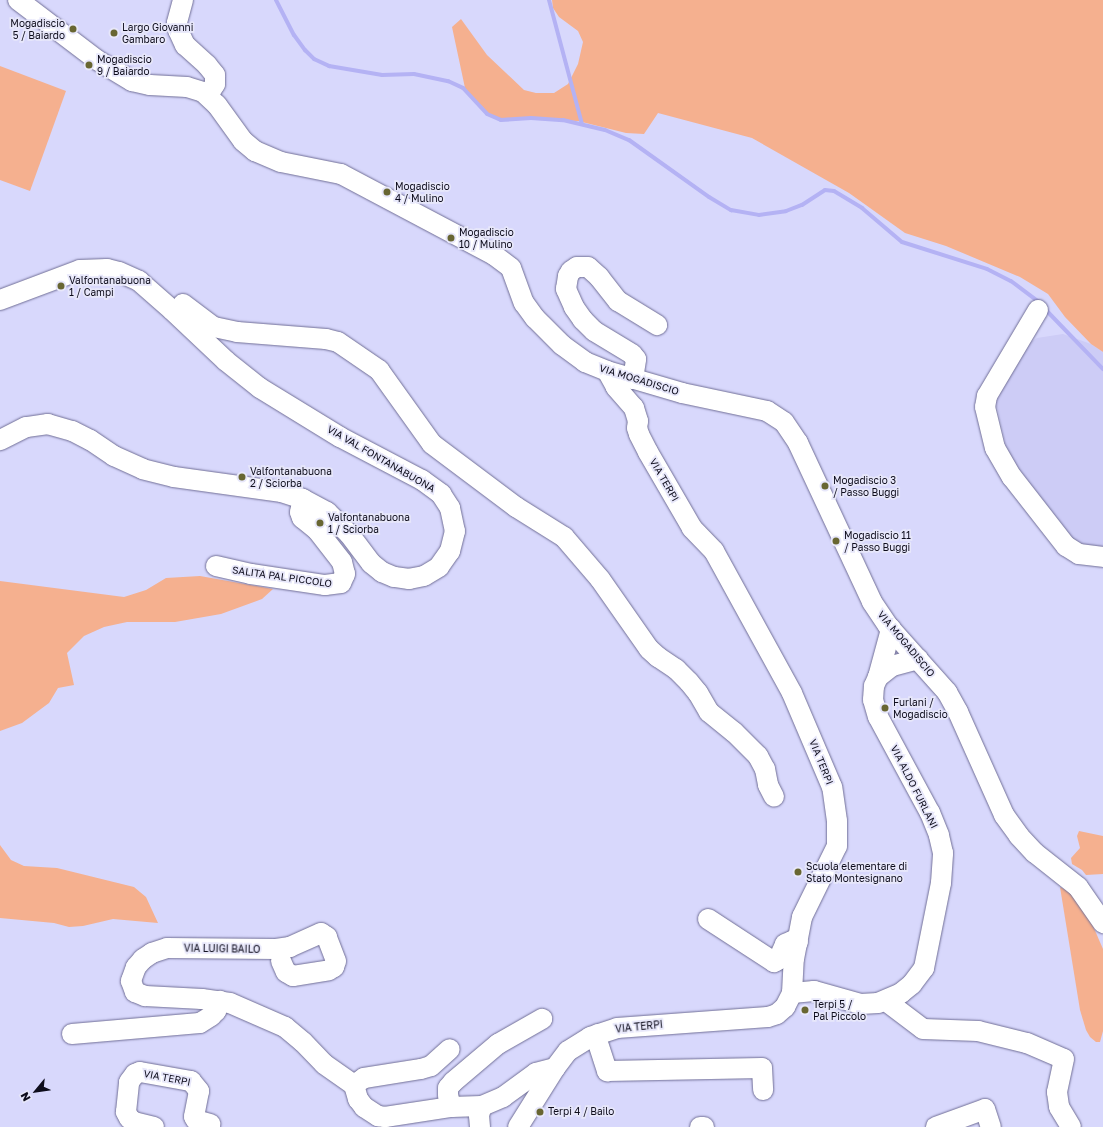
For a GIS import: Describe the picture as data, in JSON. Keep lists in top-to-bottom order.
{
  "streets": {
    "street": [
      "VIA MOGADISCIO",
      "VIA VAL FONTANABUONA",
      "VIA TERPI",
      "SALITA PAL PICCOLO",
      "VIA ALDO FURLANI",
      "VIA LUIGI BAILO"
    ]
  },
  "crossings": [
    ["VIA MOGADISCIO", "VIA TERPI"],
    ["VIA MOGADISCIO", "VIA ALDO FURLANI"],
    ["VIA VAL FONTANABUONA", "SALITA PAL PICCOLO"],
    ["VIA TERPI", "VIA ALDO FURLANI"]
  ],
  "places": [
    "Mogadiscio 5 / Baiardo",
    "Largo Giovanni Gambaro",
    "Mogadiscio 9 / Baiardo",
    "Mogadiscio 4 / Mulino",
    "Mogadiscio 10 / Mulino",
    "Valfontanabuona 1 / Campi",
    "Valfontanabuona 2 / Sciorba",
    "Mogadiscio 3 / Passo Buggi",
    "Valfontanabuona 1 / Sciorba",
    "Mogadiscio 11 / Passo Buggi",
    "Furlani / Mogadiscio",
    "Scuola elementare di Stato Montesignano",
    "Terpi 5 / Pal Piccolo",
    "Terpi 4 / Bailo"
  ],
  "north": "bottom left"
}
